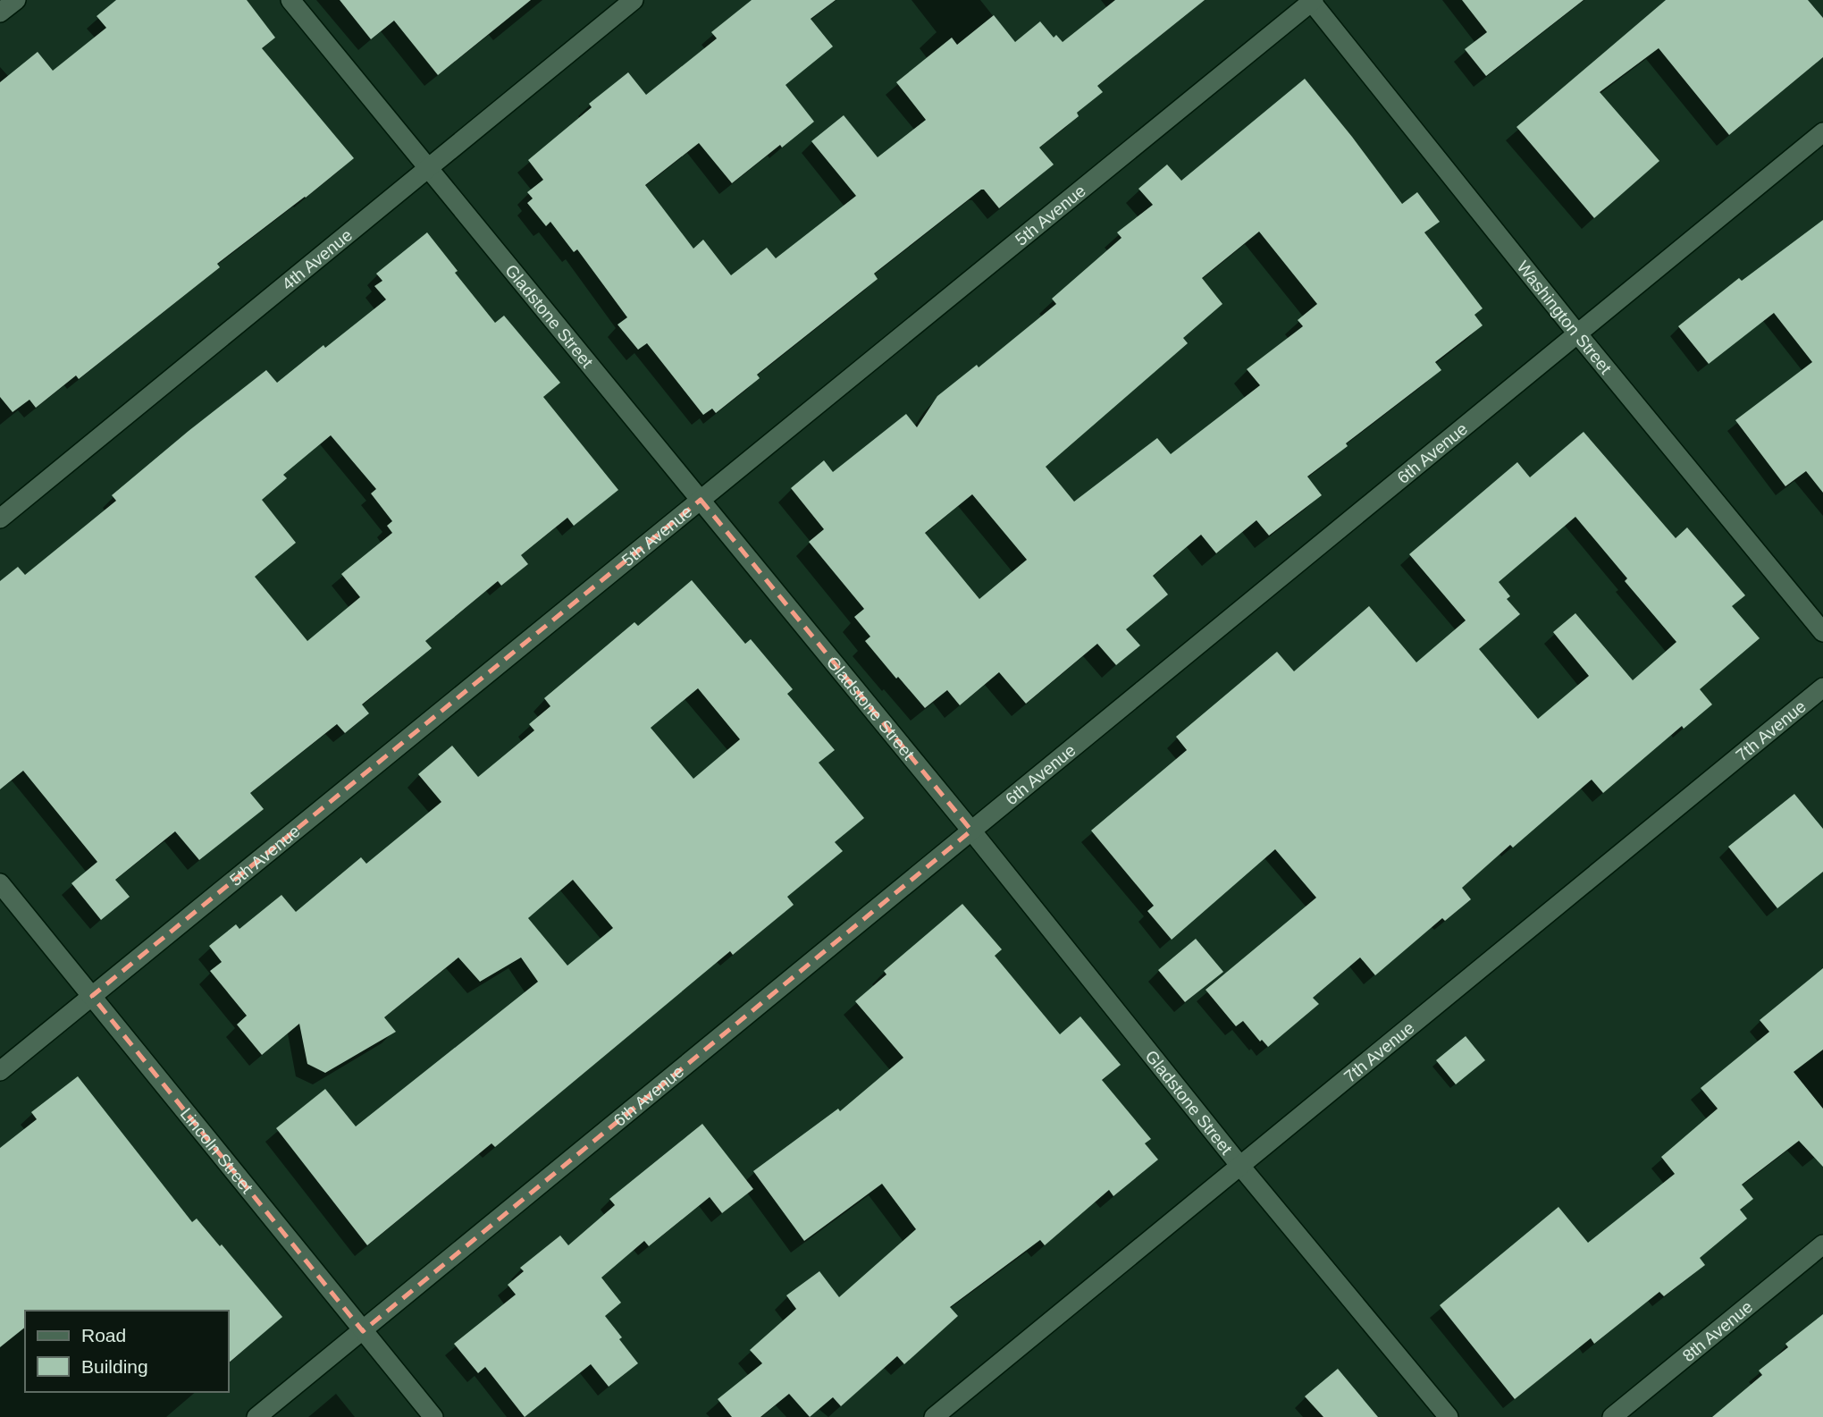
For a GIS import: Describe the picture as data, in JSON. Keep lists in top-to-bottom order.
{
  "streets": {
    "street": [
      "5th Avenue",
      "4th Avenue",
      "Gladstone Street",
      "Washington Street",
      "6th Avenue",
      "7th Avenue",
      "Lincoln Street",
      "8th Avenue"
    ]
  },
  "crossings": [
    ["5th Avenue", "Gladstone Street"],
    ["5th Avenue", "Washington Street"],
    ["5th Avenue", "Lincoln Street"],
    ["4th Avenue", "Gladstone Street"],
    ["Gladstone Street", "6th Avenue"],
    ["Gladstone Street", "7th Avenue"],
    ["Washington Street", "6th Avenue"],
    ["6th Avenue", "Lincoln Street"]
  ],
  "legend": ["Road", "Building"]
}
